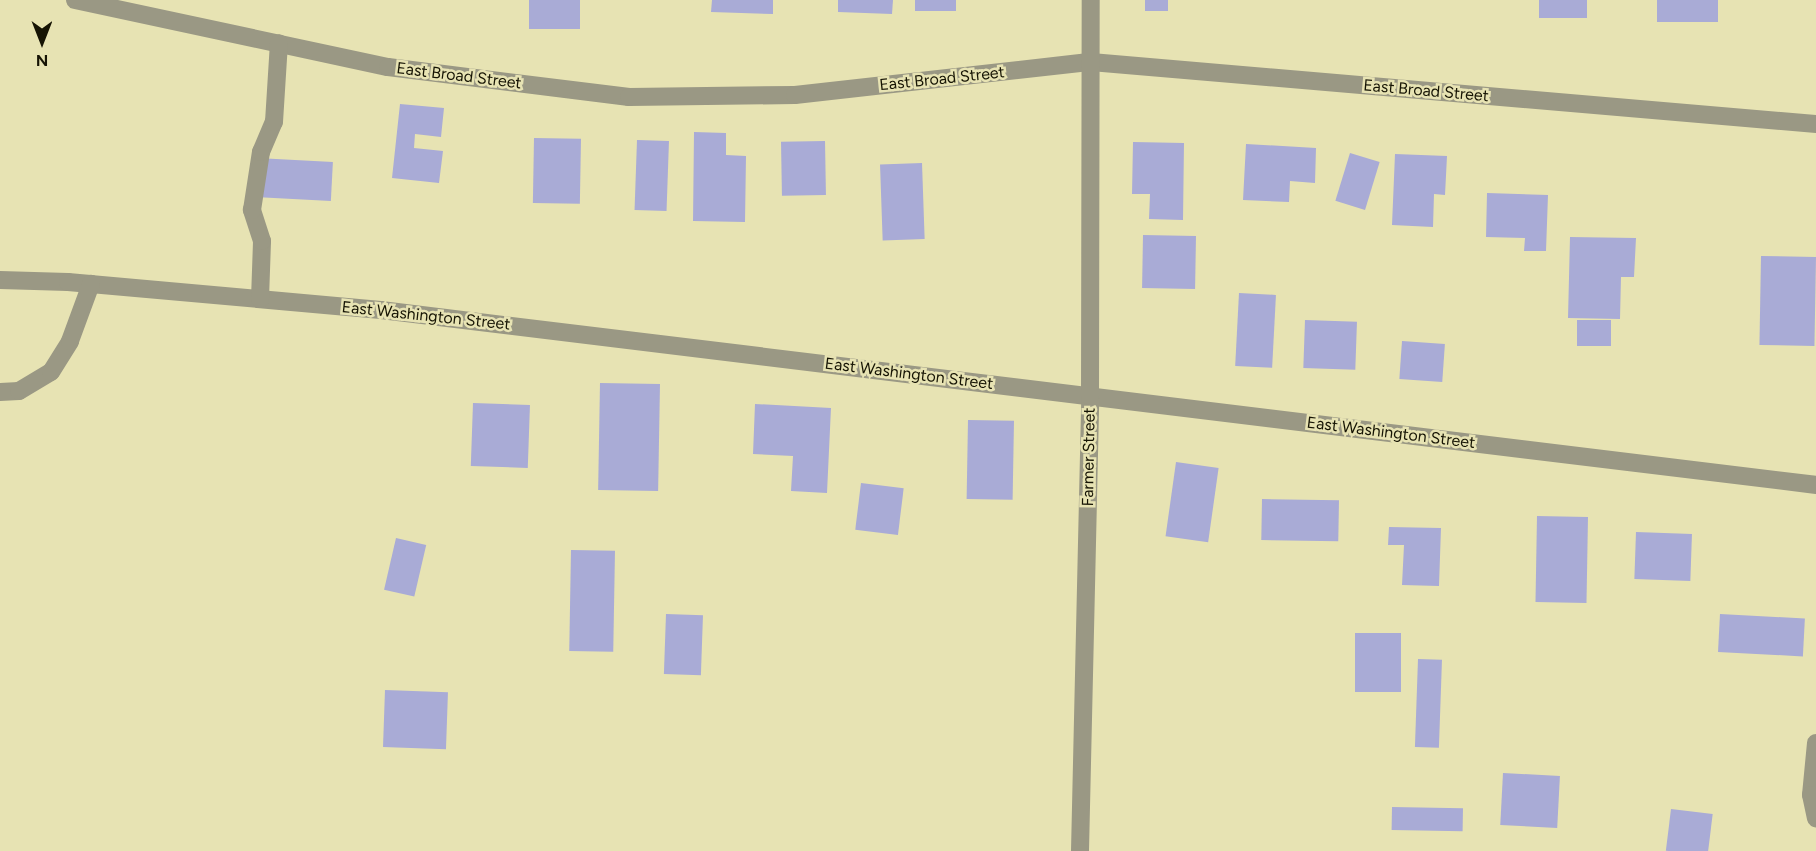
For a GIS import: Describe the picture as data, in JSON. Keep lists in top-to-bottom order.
{
  "streets": {
    "street": ["East Broad Street", "East Washington Street", "Farmer Street"]
  },
  "crossings": [
    ["East Broad Street", "Farmer Street"],
    ["East Washington Street", "Farmer Street"]
  ],
  "north": "bottom"
}
